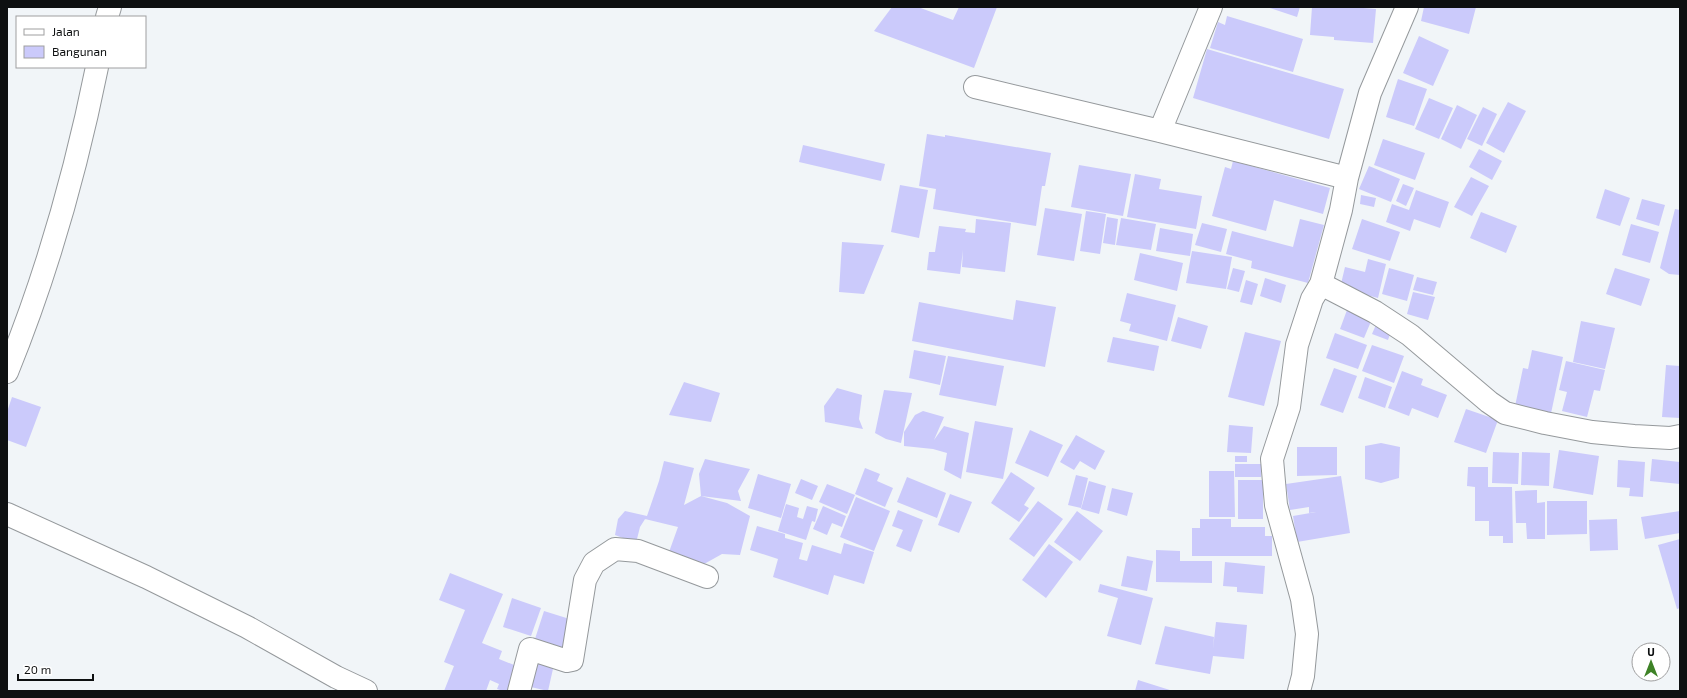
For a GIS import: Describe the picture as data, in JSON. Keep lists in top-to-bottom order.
{
  "legend": ["Jalan", "Bangunan"],
  "scale_bar": "20 m",
  "north": "top"
}
